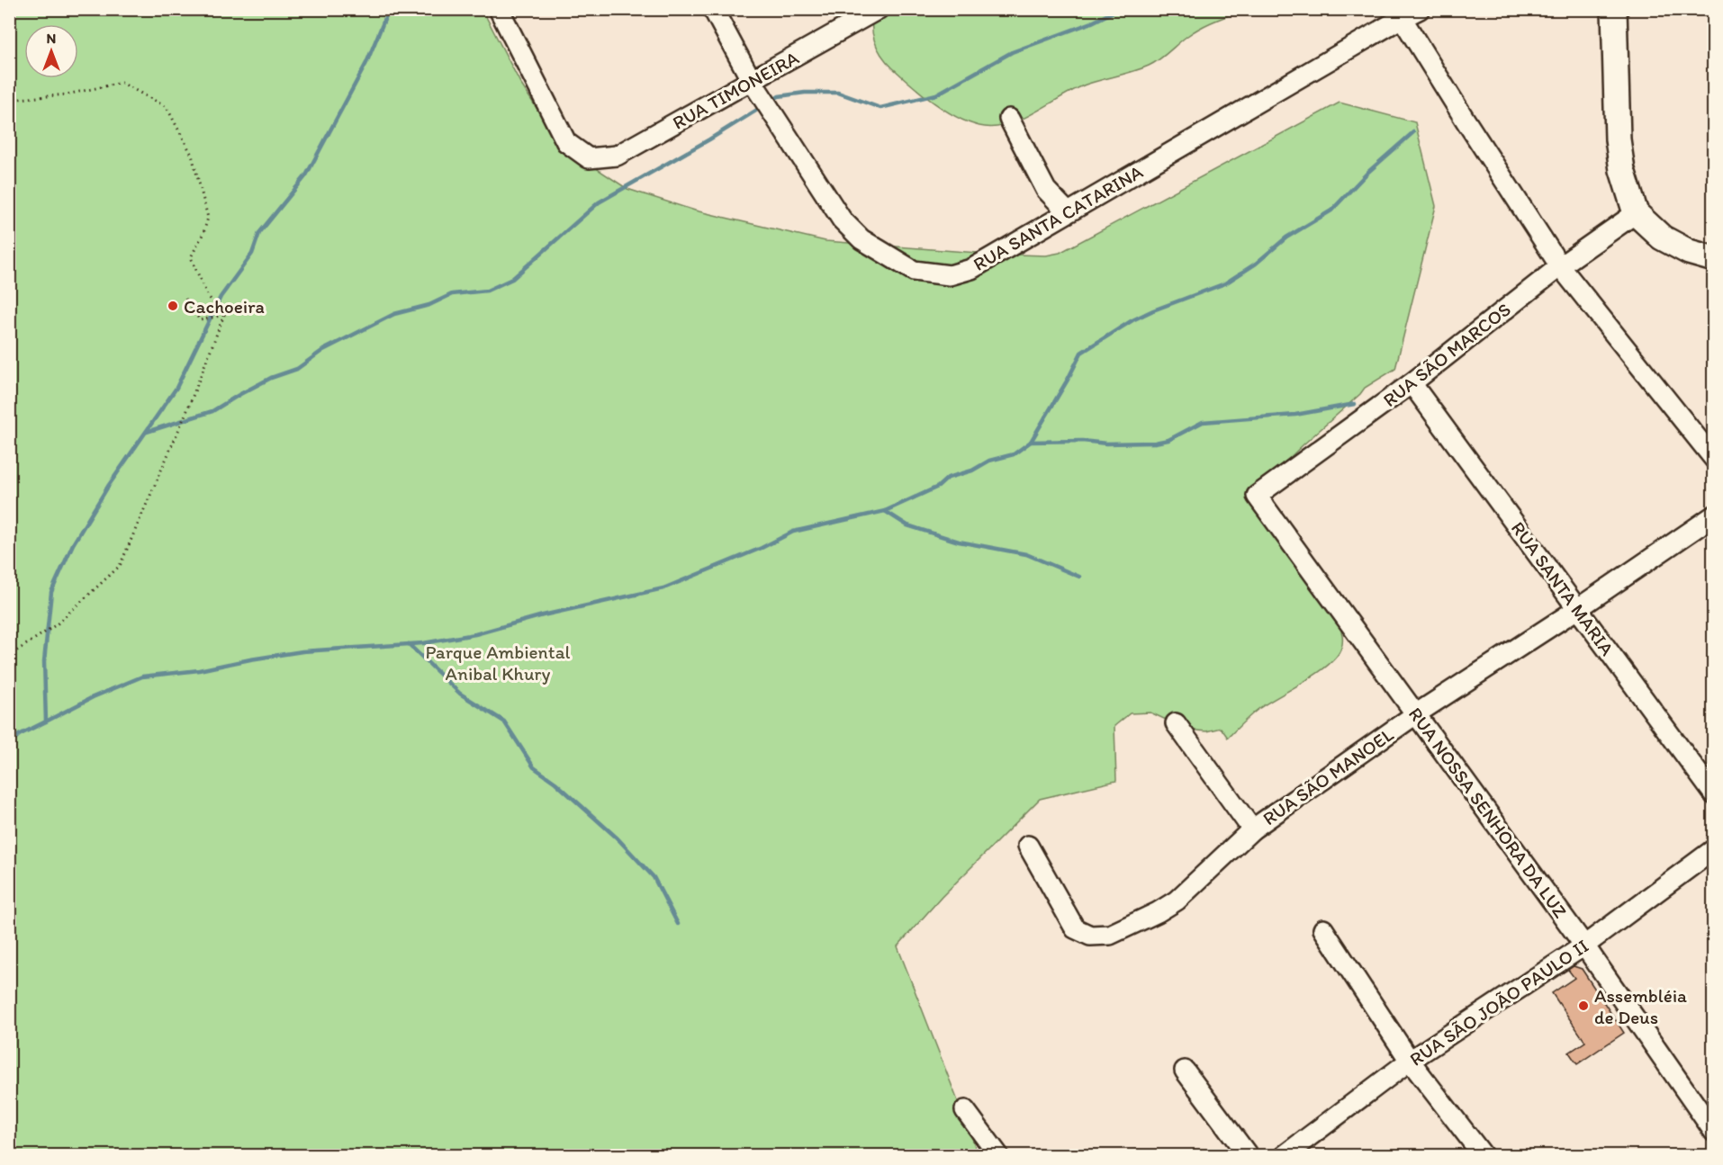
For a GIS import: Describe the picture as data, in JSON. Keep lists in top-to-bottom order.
{
  "streets": {
    "street": [
      "RUA TIMONEIRA",
      "RUA SANTA CATARINA",
      "RUA SÃO MARCOS",
      "RUA SANTA MARIA",
      "RUA SÃO MANOEL",
      "RUA NOSSA SENHORA DA LUZ",
      "RUA SÃO JOÃO PAULO II"
    ]
  },
  "crossings": [
    ["RUA TIMONEIRA", "RUA SANTA CATARINA"],
    ["RUA SÃO MARCOS", "RUA SANTA MARIA"],
    ["RUA SÃO MARCOS", "RUA NOSSA SENHORA DA LUZ"],
    ["RUA SANTA MARIA", "RUA SÃO MANOEL"],
    ["RUA SÃO MANOEL", "RUA NOSSA SENHORA DA LUZ"],
    ["RUA NOSSA SENHORA DA LUZ", "RUA SÃO JOÃO PAULO II"]
  ],
  "parks": ["Parque Ambiental Anibal Khury"],
  "places": ["Cachoeira", "Assembléia de Deus"],
  "north": "top"
}
